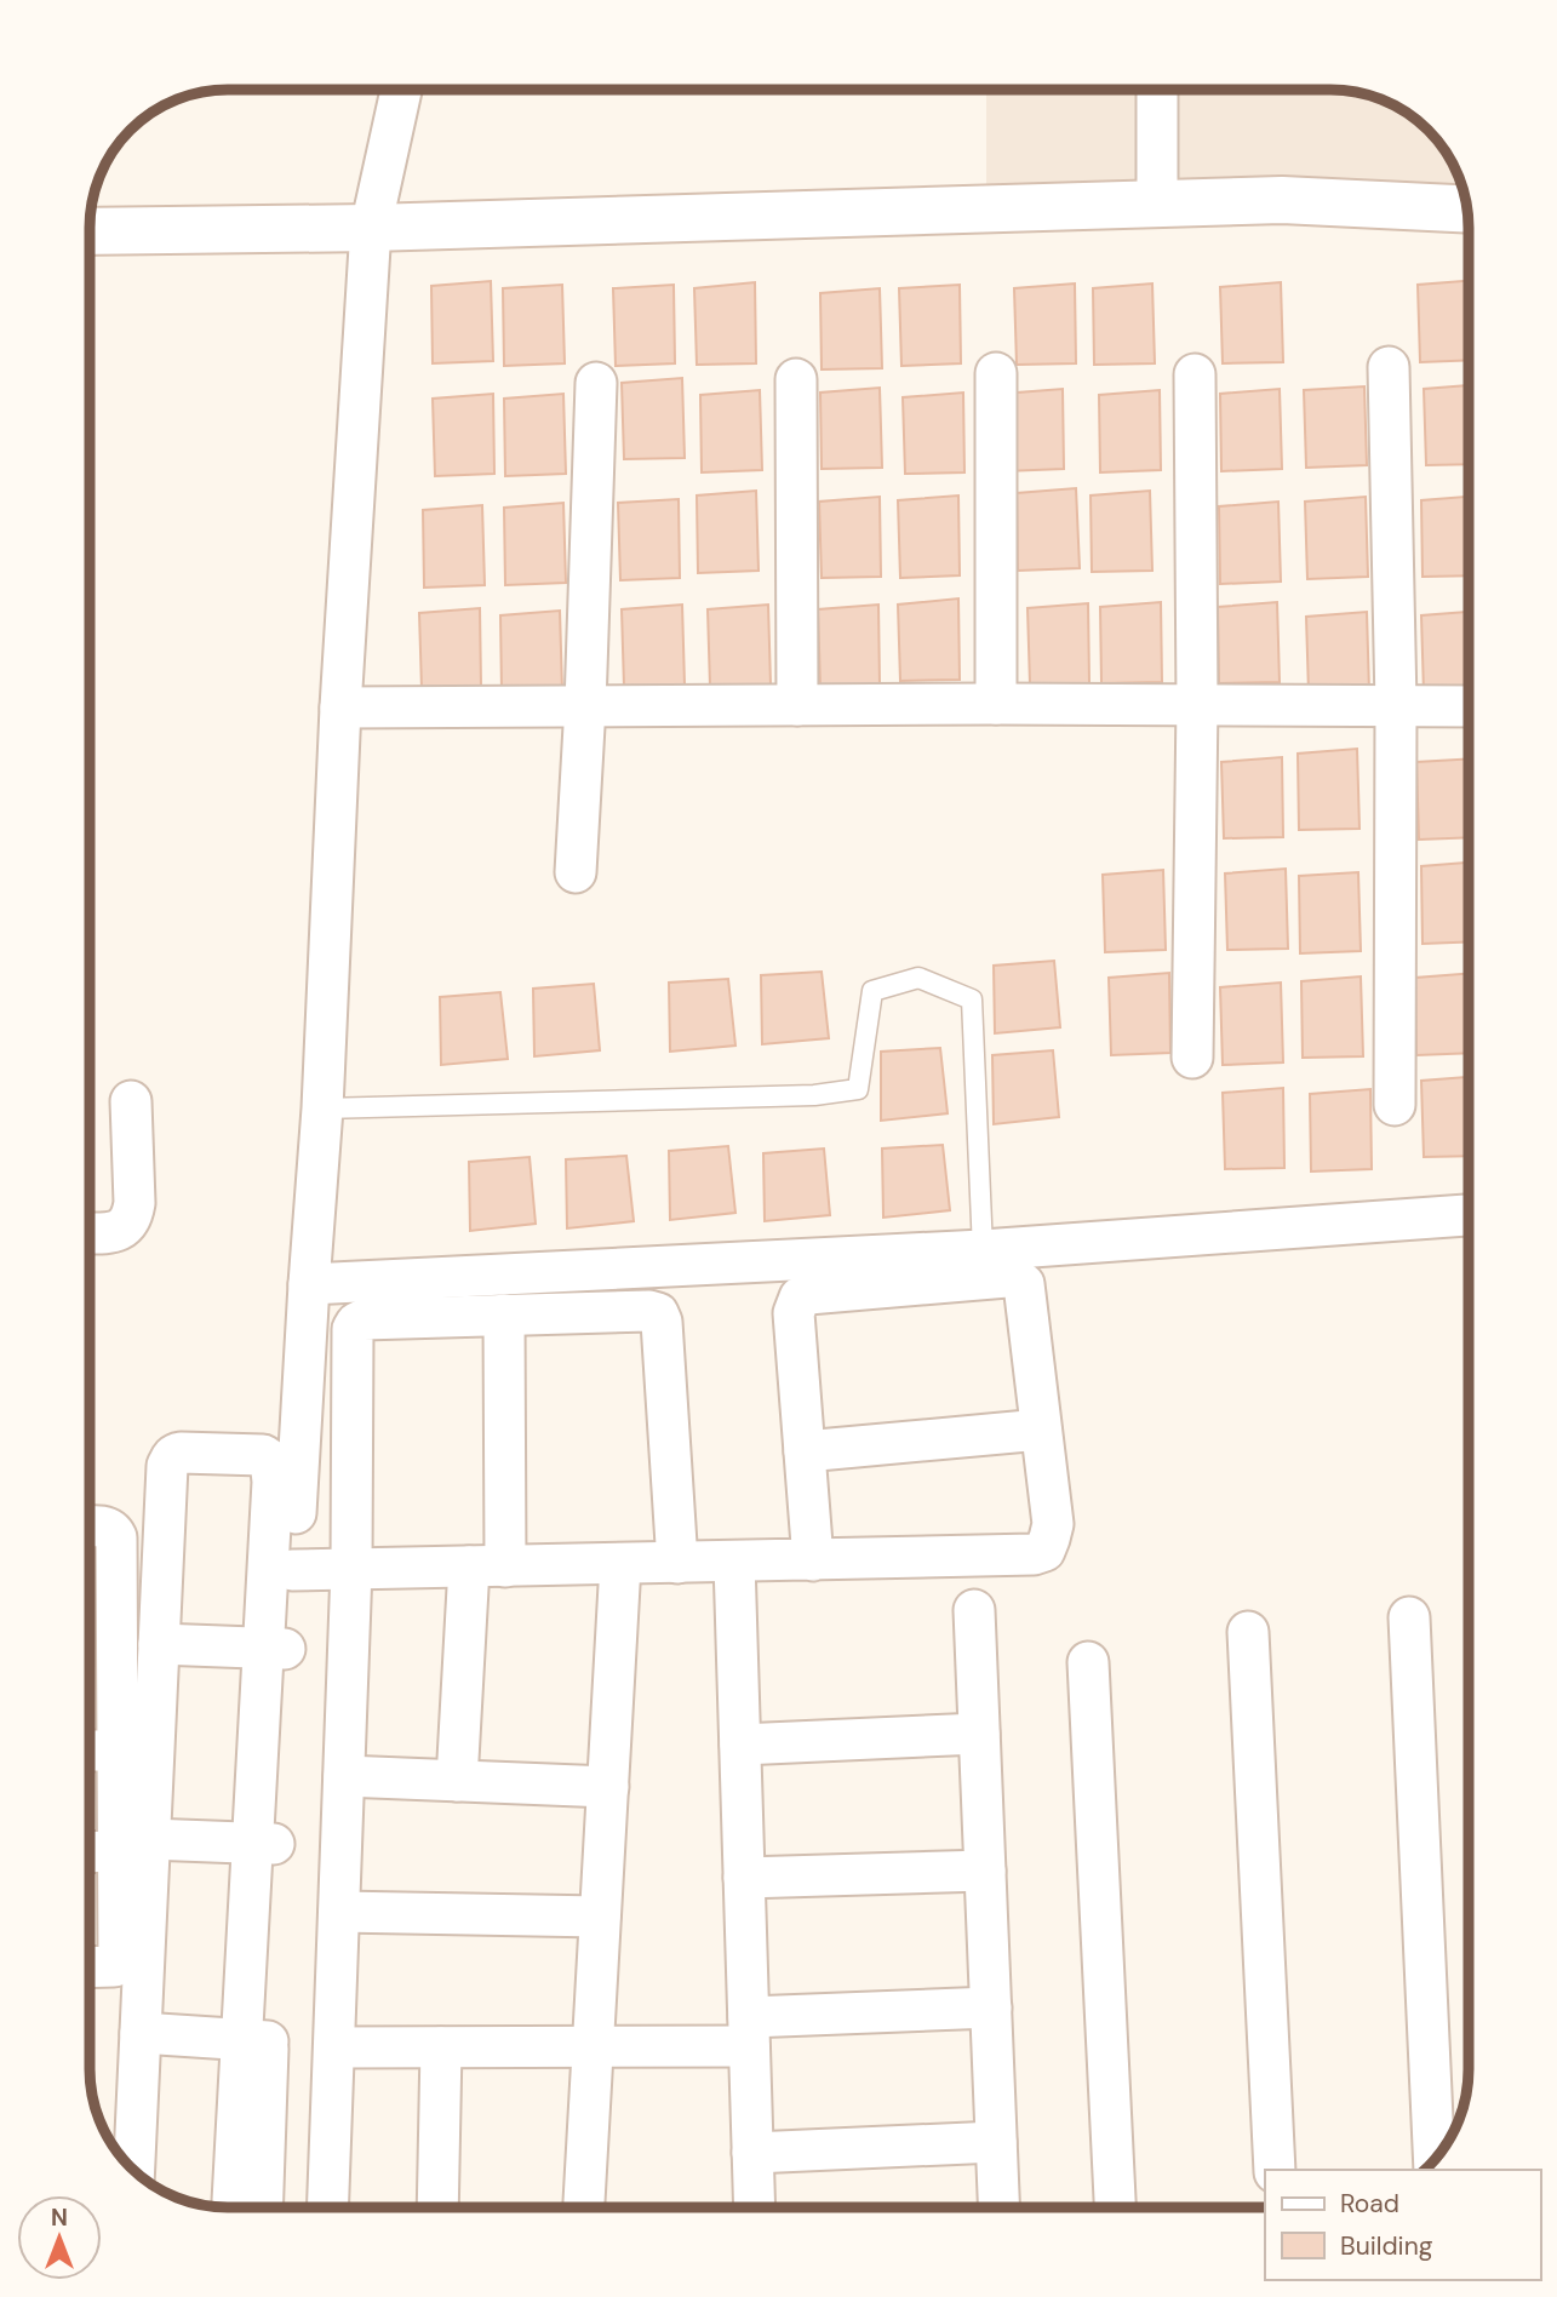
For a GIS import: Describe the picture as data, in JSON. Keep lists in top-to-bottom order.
{
  "legend": ["Road", "Building"],
  "north": "top"
}
